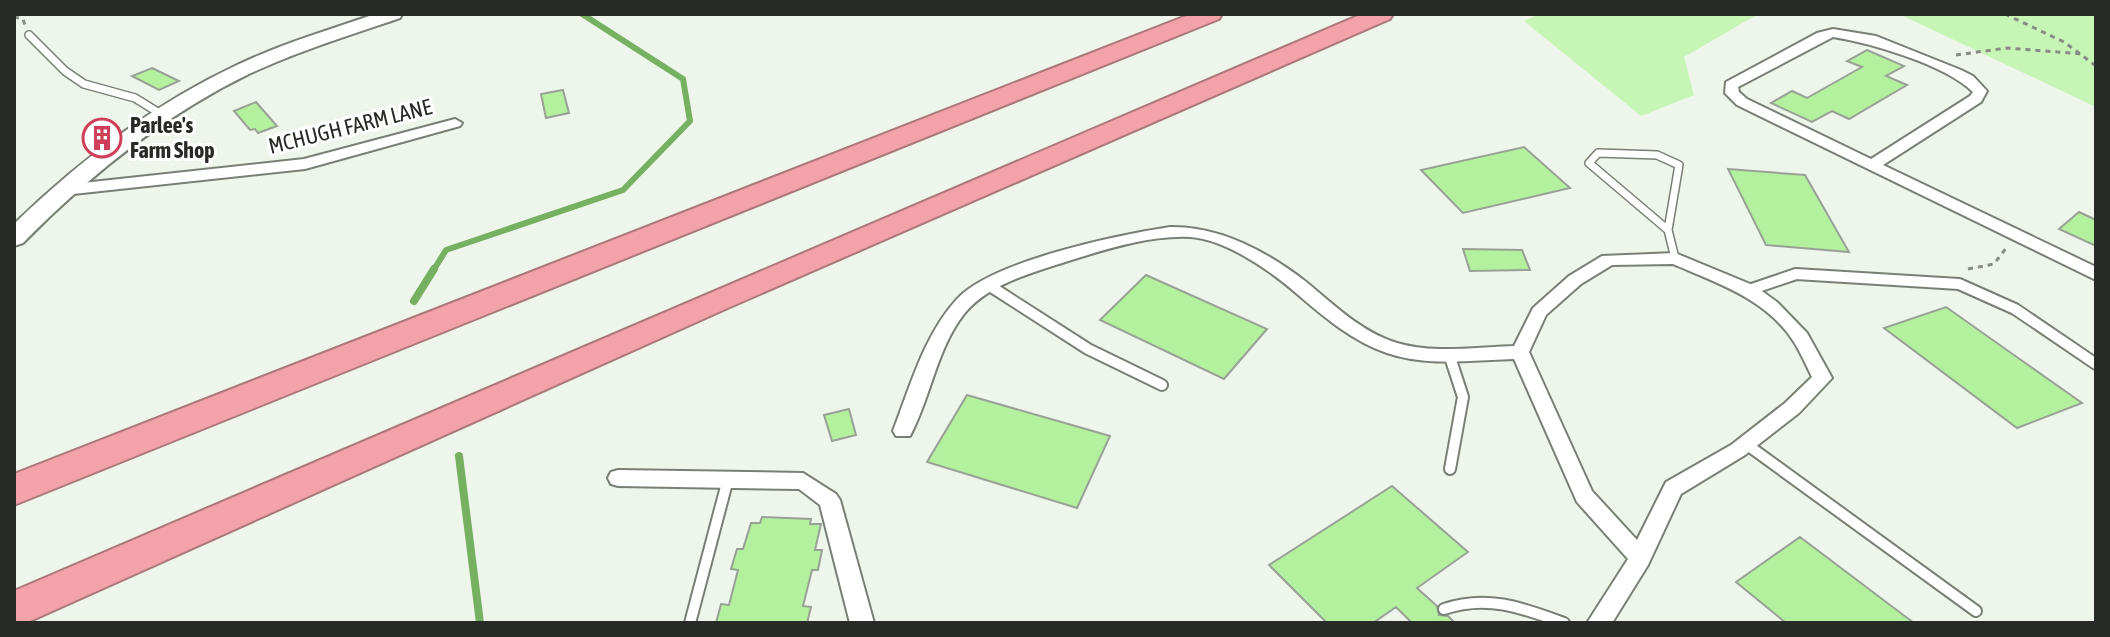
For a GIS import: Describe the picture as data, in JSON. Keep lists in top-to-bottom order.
{
  "streets": {
    "street": ["MCHUGH FARM LANE"]
  },
  "places": {
    "building": ["Parlee's Farm Shop"]
  }
}
